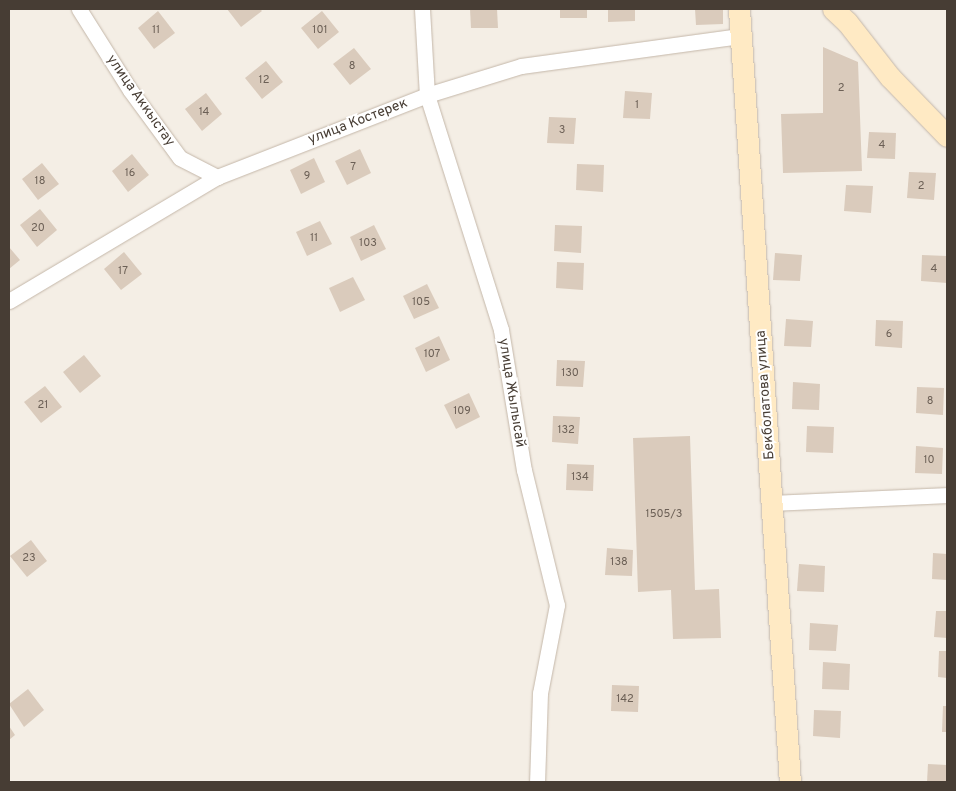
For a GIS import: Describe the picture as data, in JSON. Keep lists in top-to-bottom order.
{
  "streets": {
    "street": [
      "улица Аккыстау",
      "улица Костерек",
      "улица Жылысай",
      "Бекболатова улица"
    ]
  },
  "crossings": [
    ["улица Аккыстау", "улица Костерек"],
    ["улица Костерек", "улица Жылысай"],
    ["улица Костерек", "Бекболатова улица"]
  ],
  "house_numbers": [
    "11",
    "101",
    "8",
    "12",
    "2",
    "1",
    "14",
    "3",
    "4",
    "7",
    "16",
    "9",
    "18",
    "2",
    "20",
    "11",
    "103",
    "4",
    "17",
    "105",
    "6",
    "107",
    "130",
    "8",
    "21",
    "109",
    "132",
    "10",
    "134",
    "1505/3",
    "23",
    "138",
    "142"
  ]
}
